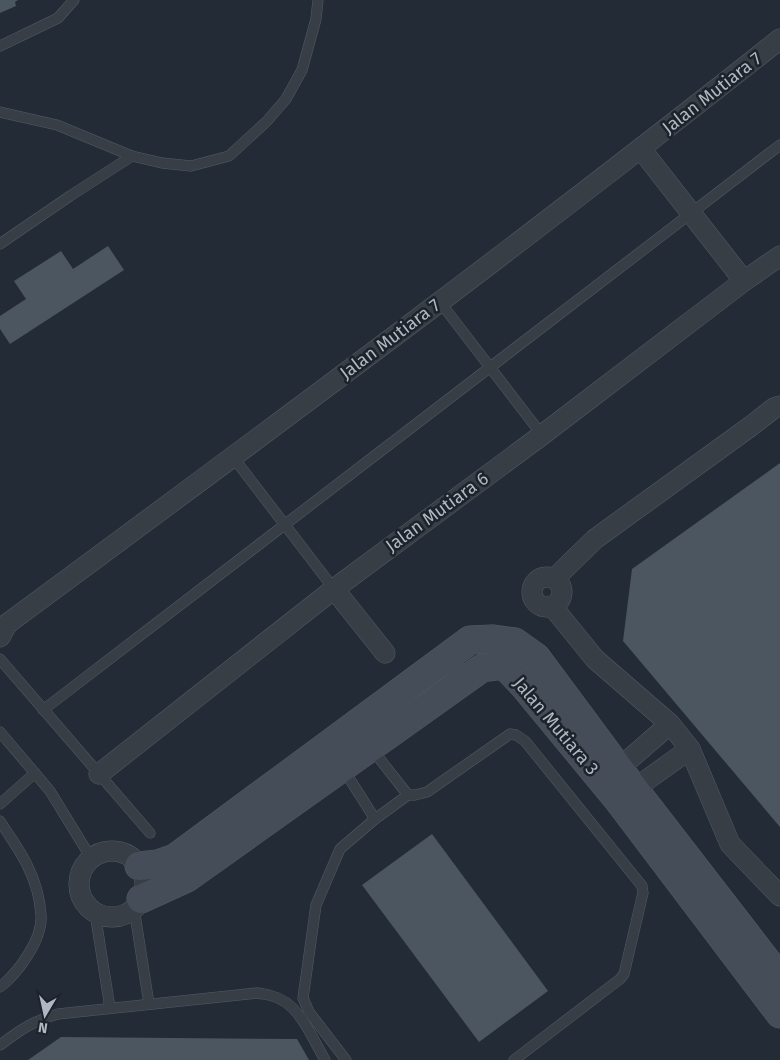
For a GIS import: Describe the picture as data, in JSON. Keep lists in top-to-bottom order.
{
  "streets": {
    "street": ["Jalan Mutiara 7", "Jalan Mutiara 6", "Jalan Mutiara 3"]
  },
  "north": "bottom"
}
